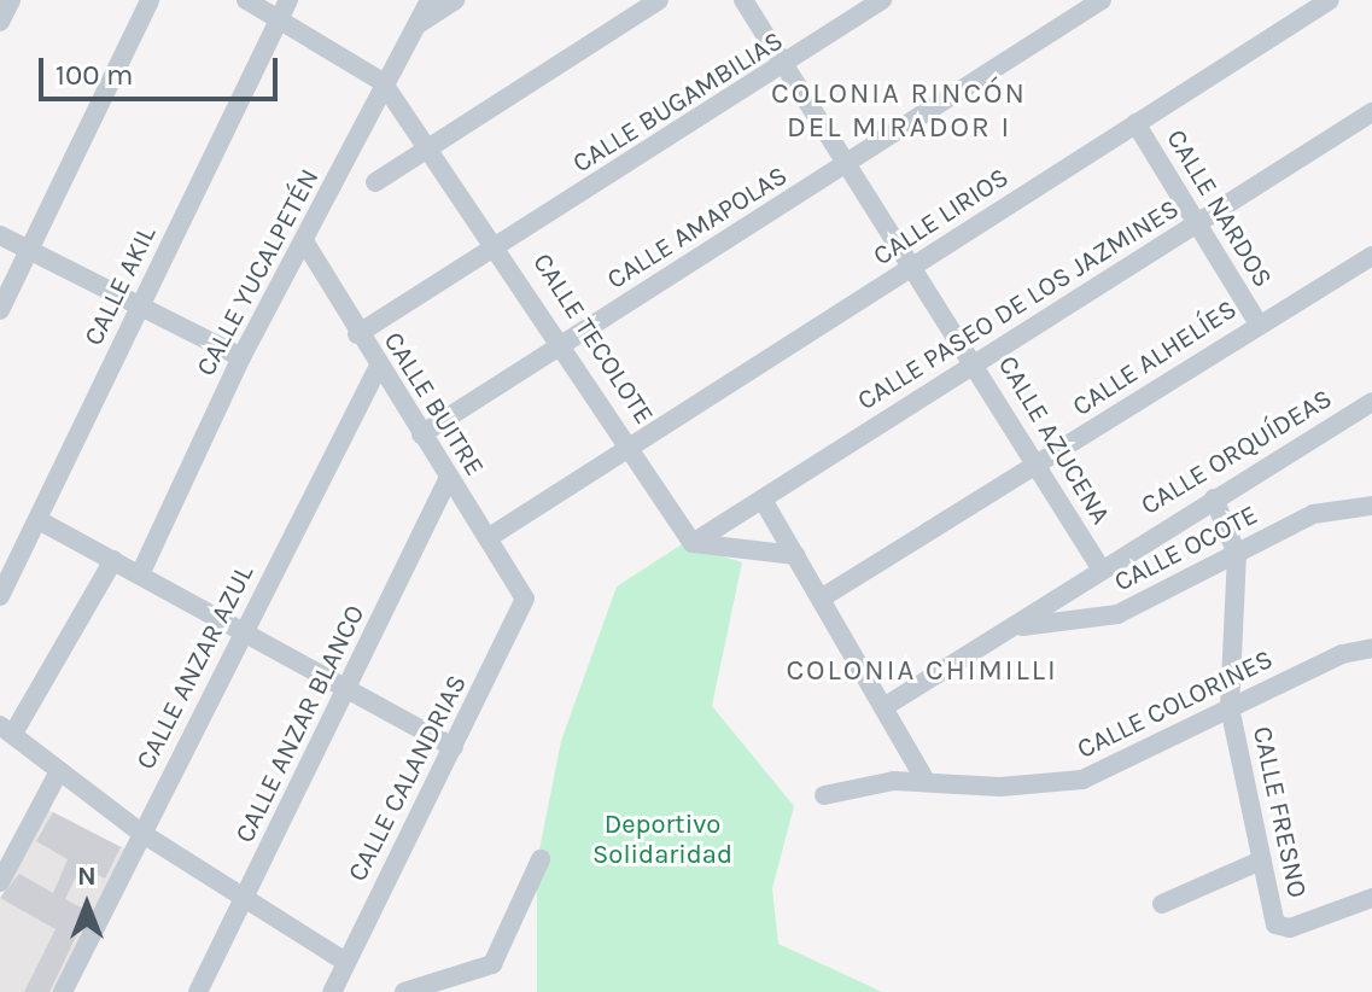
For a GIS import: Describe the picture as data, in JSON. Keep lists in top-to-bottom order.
{
  "streets": {
    "street": [
      "CALLE BUGAMBILIAS",
      "CALLE NARDOS",
      "CALLE LIRIOS",
      "CALLE AMAPOLAS",
      "CALLE YUCALPETÉN",
      "CALLE AKIL",
      "CALLE PASEO DE LOS JAZMINES",
      "CALLE TECOLOTE",
      "CALLE ALHELÍES",
      "CALLE BUITRE",
      "CALLE AZUCENA",
      "CALLE ORQUÍDEAS",
      "CALLE OCOTE",
      "CALLE ANZAR AZUL",
      "CALLE COLORINES",
      "CALLE ANZAR BLANCO",
      "CALLE CALANDRIAS",
      "CALLE FRESNO"
    ]
  },
  "crossings": [
    ["CALLE BUGAMBILIAS", "CALLE TECOLOTE"],
    ["CALLE BUGAMBILIAS", "CALLE BUITRE"],
    ["CALLE BUGAMBILIAS", "CALLE AZUCENA"],
    ["CALLE NARDOS", "CALLE LIRIOS"],
    ["CALLE NARDOS", "CALLE PASEO DE LOS JAZMINES"],
    ["CALLE NARDOS", "CALLE ALHELÍES"],
    ["CALLE LIRIOS", "CALLE TECOLOTE"],
    ["CALLE LIRIOS", "CALLE BUITRE"],
    ["CALLE LIRIOS", "CALLE AZUCENA"],
    ["CALLE AMAPOLAS", "CALLE TECOLOTE"],
    ["CALLE AMAPOLAS", "CALLE BUITRE"],
    ["CALLE AMAPOLAS", "CALLE AZUCENA"],
    ["CALLE YUCALPETÉN", "CALLE TECOLOTE"],
    ["CALLE YUCALPETÉN", "CALLE BUITRE"],
    ["CALLE PASEO DE LOS JAZMINES", "CALLE TECOLOTE"],
    ["CALLE PASEO DE LOS JAZMINES", "CALLE AZUCENA"],
    ["CALLE ALHELÍES", "CALLE AZUCENA"],
    ["CALLE BUITRE", "CALLE ANZAR AZUL"],
    ["CALLE BUITRE", "CALLE ANZAR BLANCO"],
    ["CALLE BUITRE", "CALLE CALANDRIAS"],
    ["CALLE AZUCENA", "CALLE ORQUÍDEAS"],
    ["CALLE ORQUÍDEAS", "CALLE OCOTE"],
    ["CALLE ORQUÍDEAS", "CALLE FRESNO"],
    ["CALLE OCOTE", "CALLE FRESNO"],
    ["CALLE COLORINES", "CALLE FRESNO"]
  ],
  "districts": ["COLONIA RINCÓN DEL MIRADOR I", "COLONIA CHIMILLI"],
  "parks": ["Deportivo Solidaridad"],
  "scale_bar": "100 m",
  "north": "top"
}
